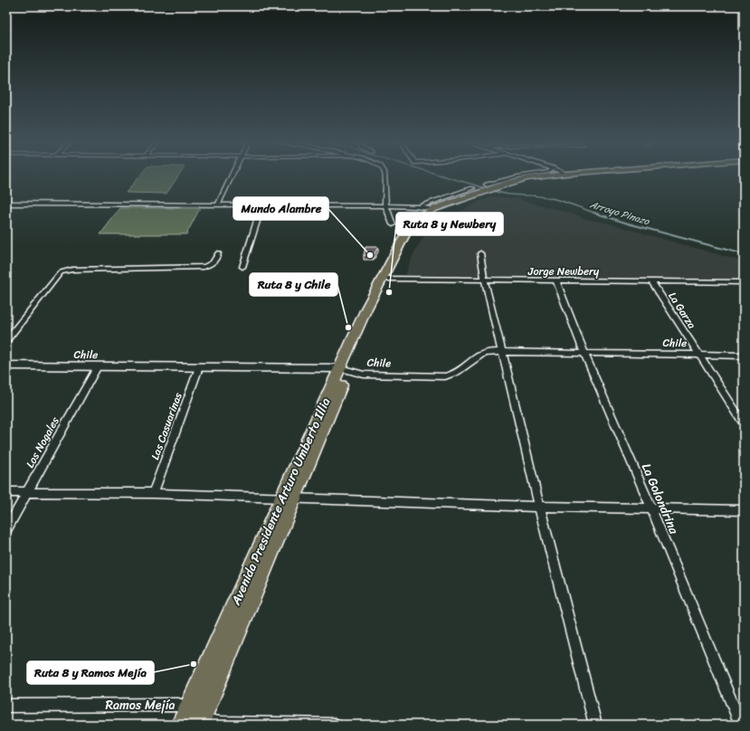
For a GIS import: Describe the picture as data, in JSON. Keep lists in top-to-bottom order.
{
  "streets": {
    "main road": ["Avenida Presidente Arturo Umberto Illia"],
    "street": [
      "Jorge Newbery",
      "La Garza",
      "Chile",
      "Las Casuarinas",
      "Los Nogales",
      "La Golondrina",
      "Ramos Mejía"
    ]
  },
  "crossings": [
    ["Jorge Newbery", "La Garza"],
    ["Jorge Newbery", "La Golondrina"],
    ["Jorge Newbery", "Avenida Presidente Arturo Umberto Illia"],
    ["La Garza", "Chile"],
    ["Chile", "Las Casuarinas"],
    ["Chile", "Los Nogales"],
    ["Chile", "La Golondrina"],
    ["Chile", "Avenida Presidente Arturo Umberto Illia"],
    ["Avenida Presidente Arturo Umberto Illia", "Ramos Mejía"]
  ],
  "water": ["Arroyo Pinazo"],
  "places": [
    "Mundo Alambre",
    "Ruta 8 y Newbery",
    "Ruta 8 y Chile",
    "Ruta 8 y Ramos Mejía"
  ]
}
